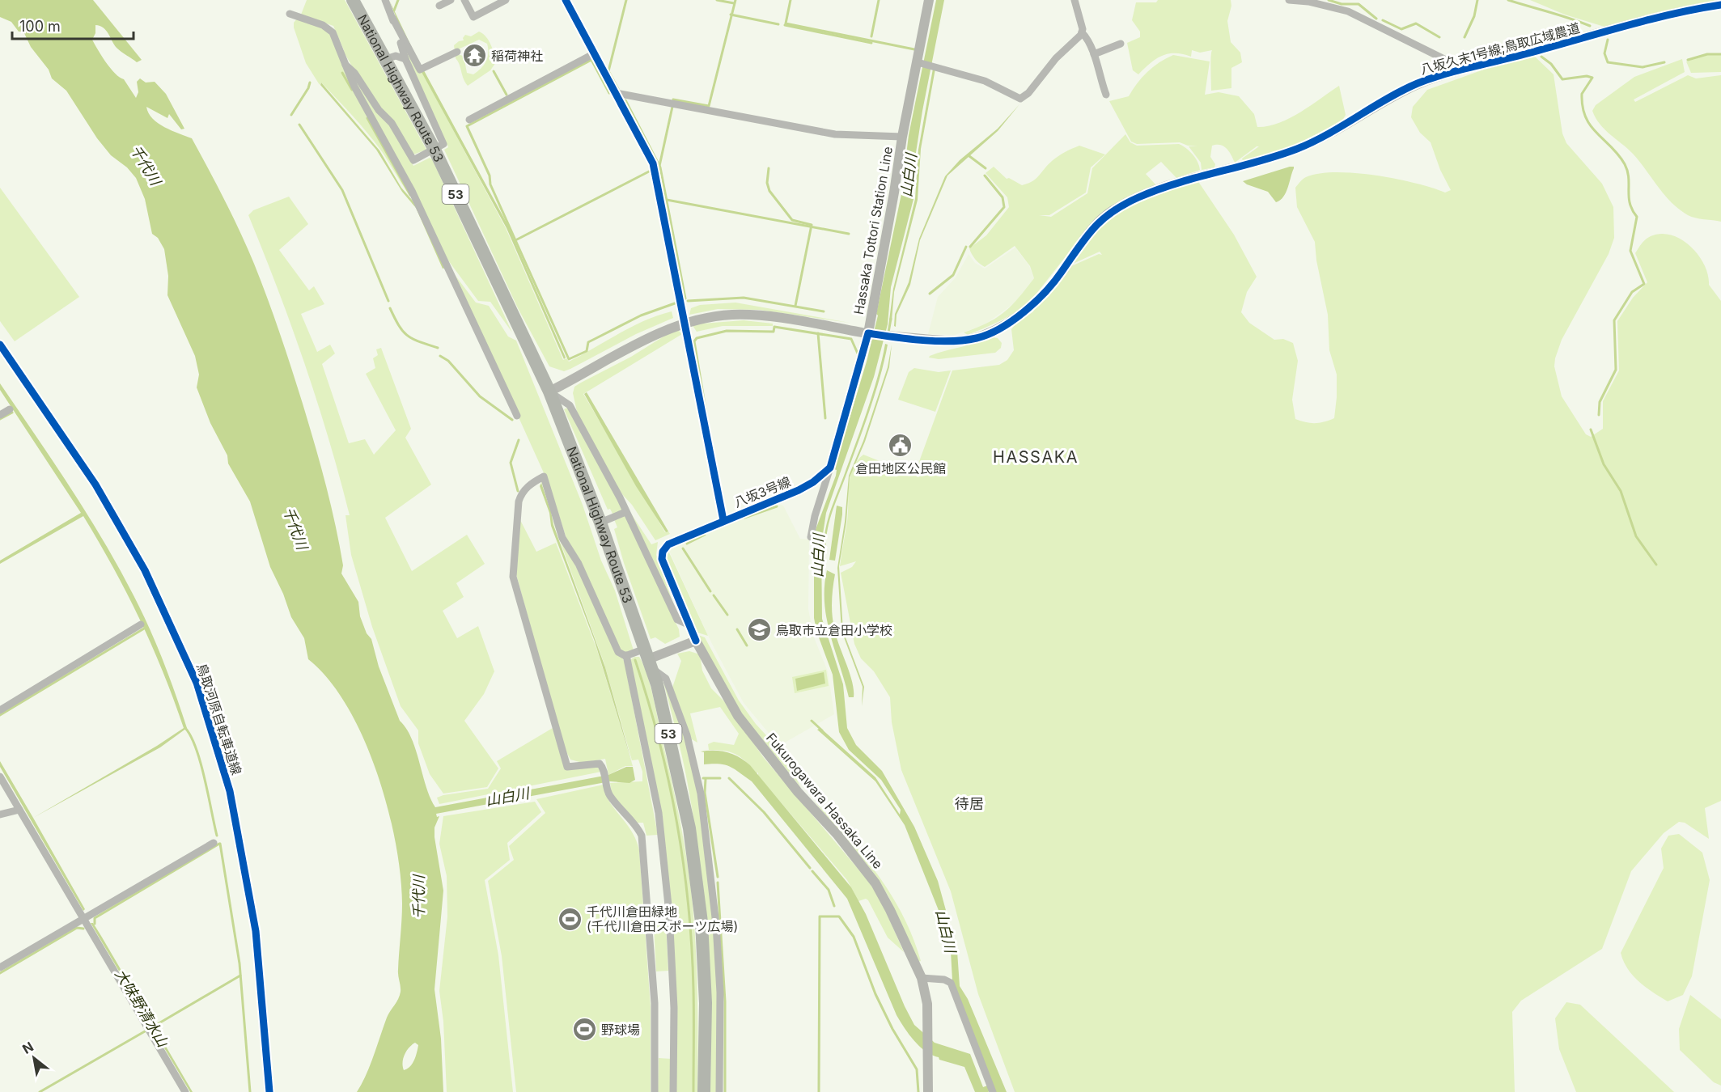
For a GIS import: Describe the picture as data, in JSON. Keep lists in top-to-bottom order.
{
  "streets": {
    "highway": ["National Highway Route 53", "53"],
    "street": [
      "八坂久末1号線;鳥取広域農道",
      "Hassaka Tottori Station Line",
      "八坂3号線",
      "Fukurogawara Hassaka Line"
    ],
    "cycle path": ["鳥取河原自転車道線"]
  },
  "crossings": [
    ["八坂久末1号線;鳥取広域農道", "Hassaka Tottori Station Line"],
    ["National Highway Route 53", "Hassaka Tottori Station Line"],
    ["八坂3号線", "Fukurogawara Hassaka Line"]
  ],
  "districts": ["HASSAKA", "待居"],
  "water": ["千代川", "山白川", "大味野清水山"],
  "places": {
    "temple": ["稲荷神社"],
    "public building": ["倉田地区公民館"],
    "school or university": ["鳥取市立倉田小学校"],
    "sports": ["千代川倉田緑地 (千代川倉田スポーツ広場)", "野球場"]
  },
  "scale_bar": "100 m",
  "north": "top left"
}
